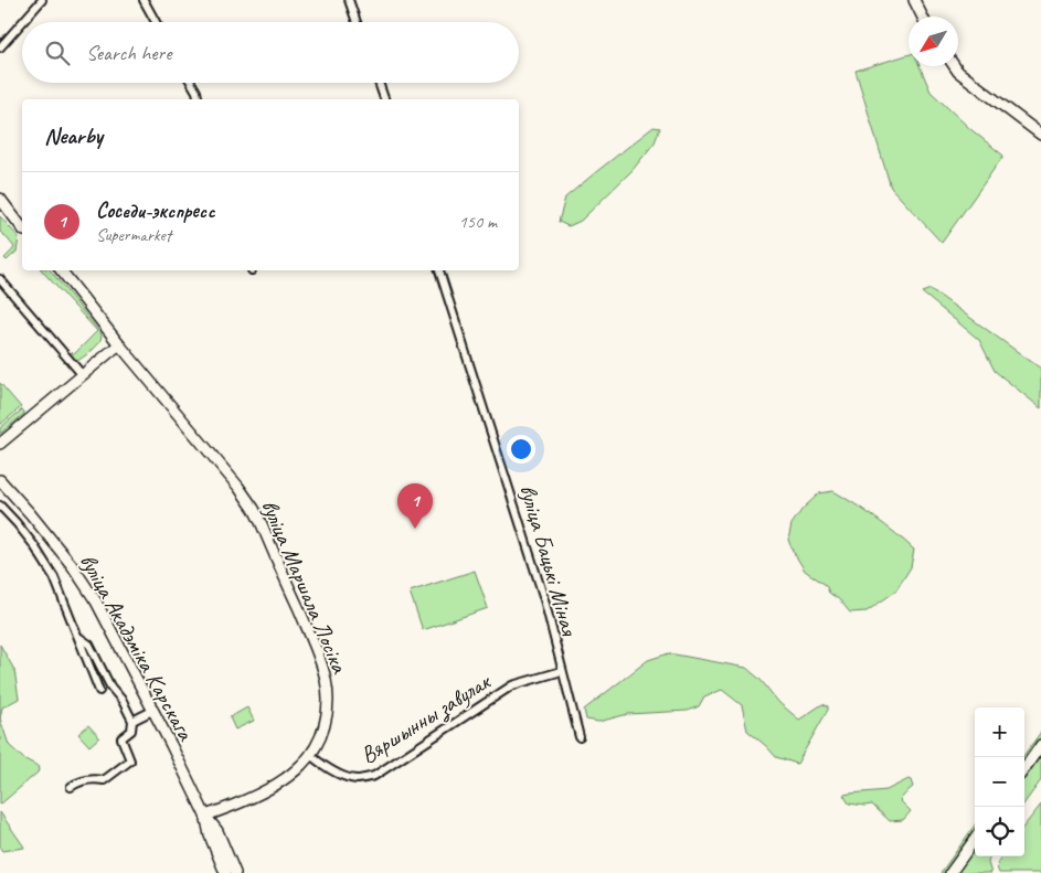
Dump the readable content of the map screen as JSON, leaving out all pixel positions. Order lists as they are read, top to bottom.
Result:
{
  "streets": {
    "main road": ["вуліца Маршала Лосіка", "вуліца Акадэміка Карскага"],
    "street": ["вуліца Бацькі Міная", "Вяршынны завулак"]
  },
  "crossings": [
    ["вуліца Бацькі Міная", "Вяршынны завулак"],
    ["вуліца Маршала Лосіка", "вуліца Акадэміка Карскага"],
    ["вуліца Маршала Лосіка", "Вяршынны завулак"]
  ],
  "north": "bottom left",
  "page": {
    "search": "Search here",
    "heading": "Nearby",
    "list": [
      {
        "mark": "1",
        "name": "Соседи-экспресс",
        "note": "Supermarket",
        "value": "150 m"
      }
    ],
    "pins": "1",
    "map_buttons": ["+", "−"]
  }
}
